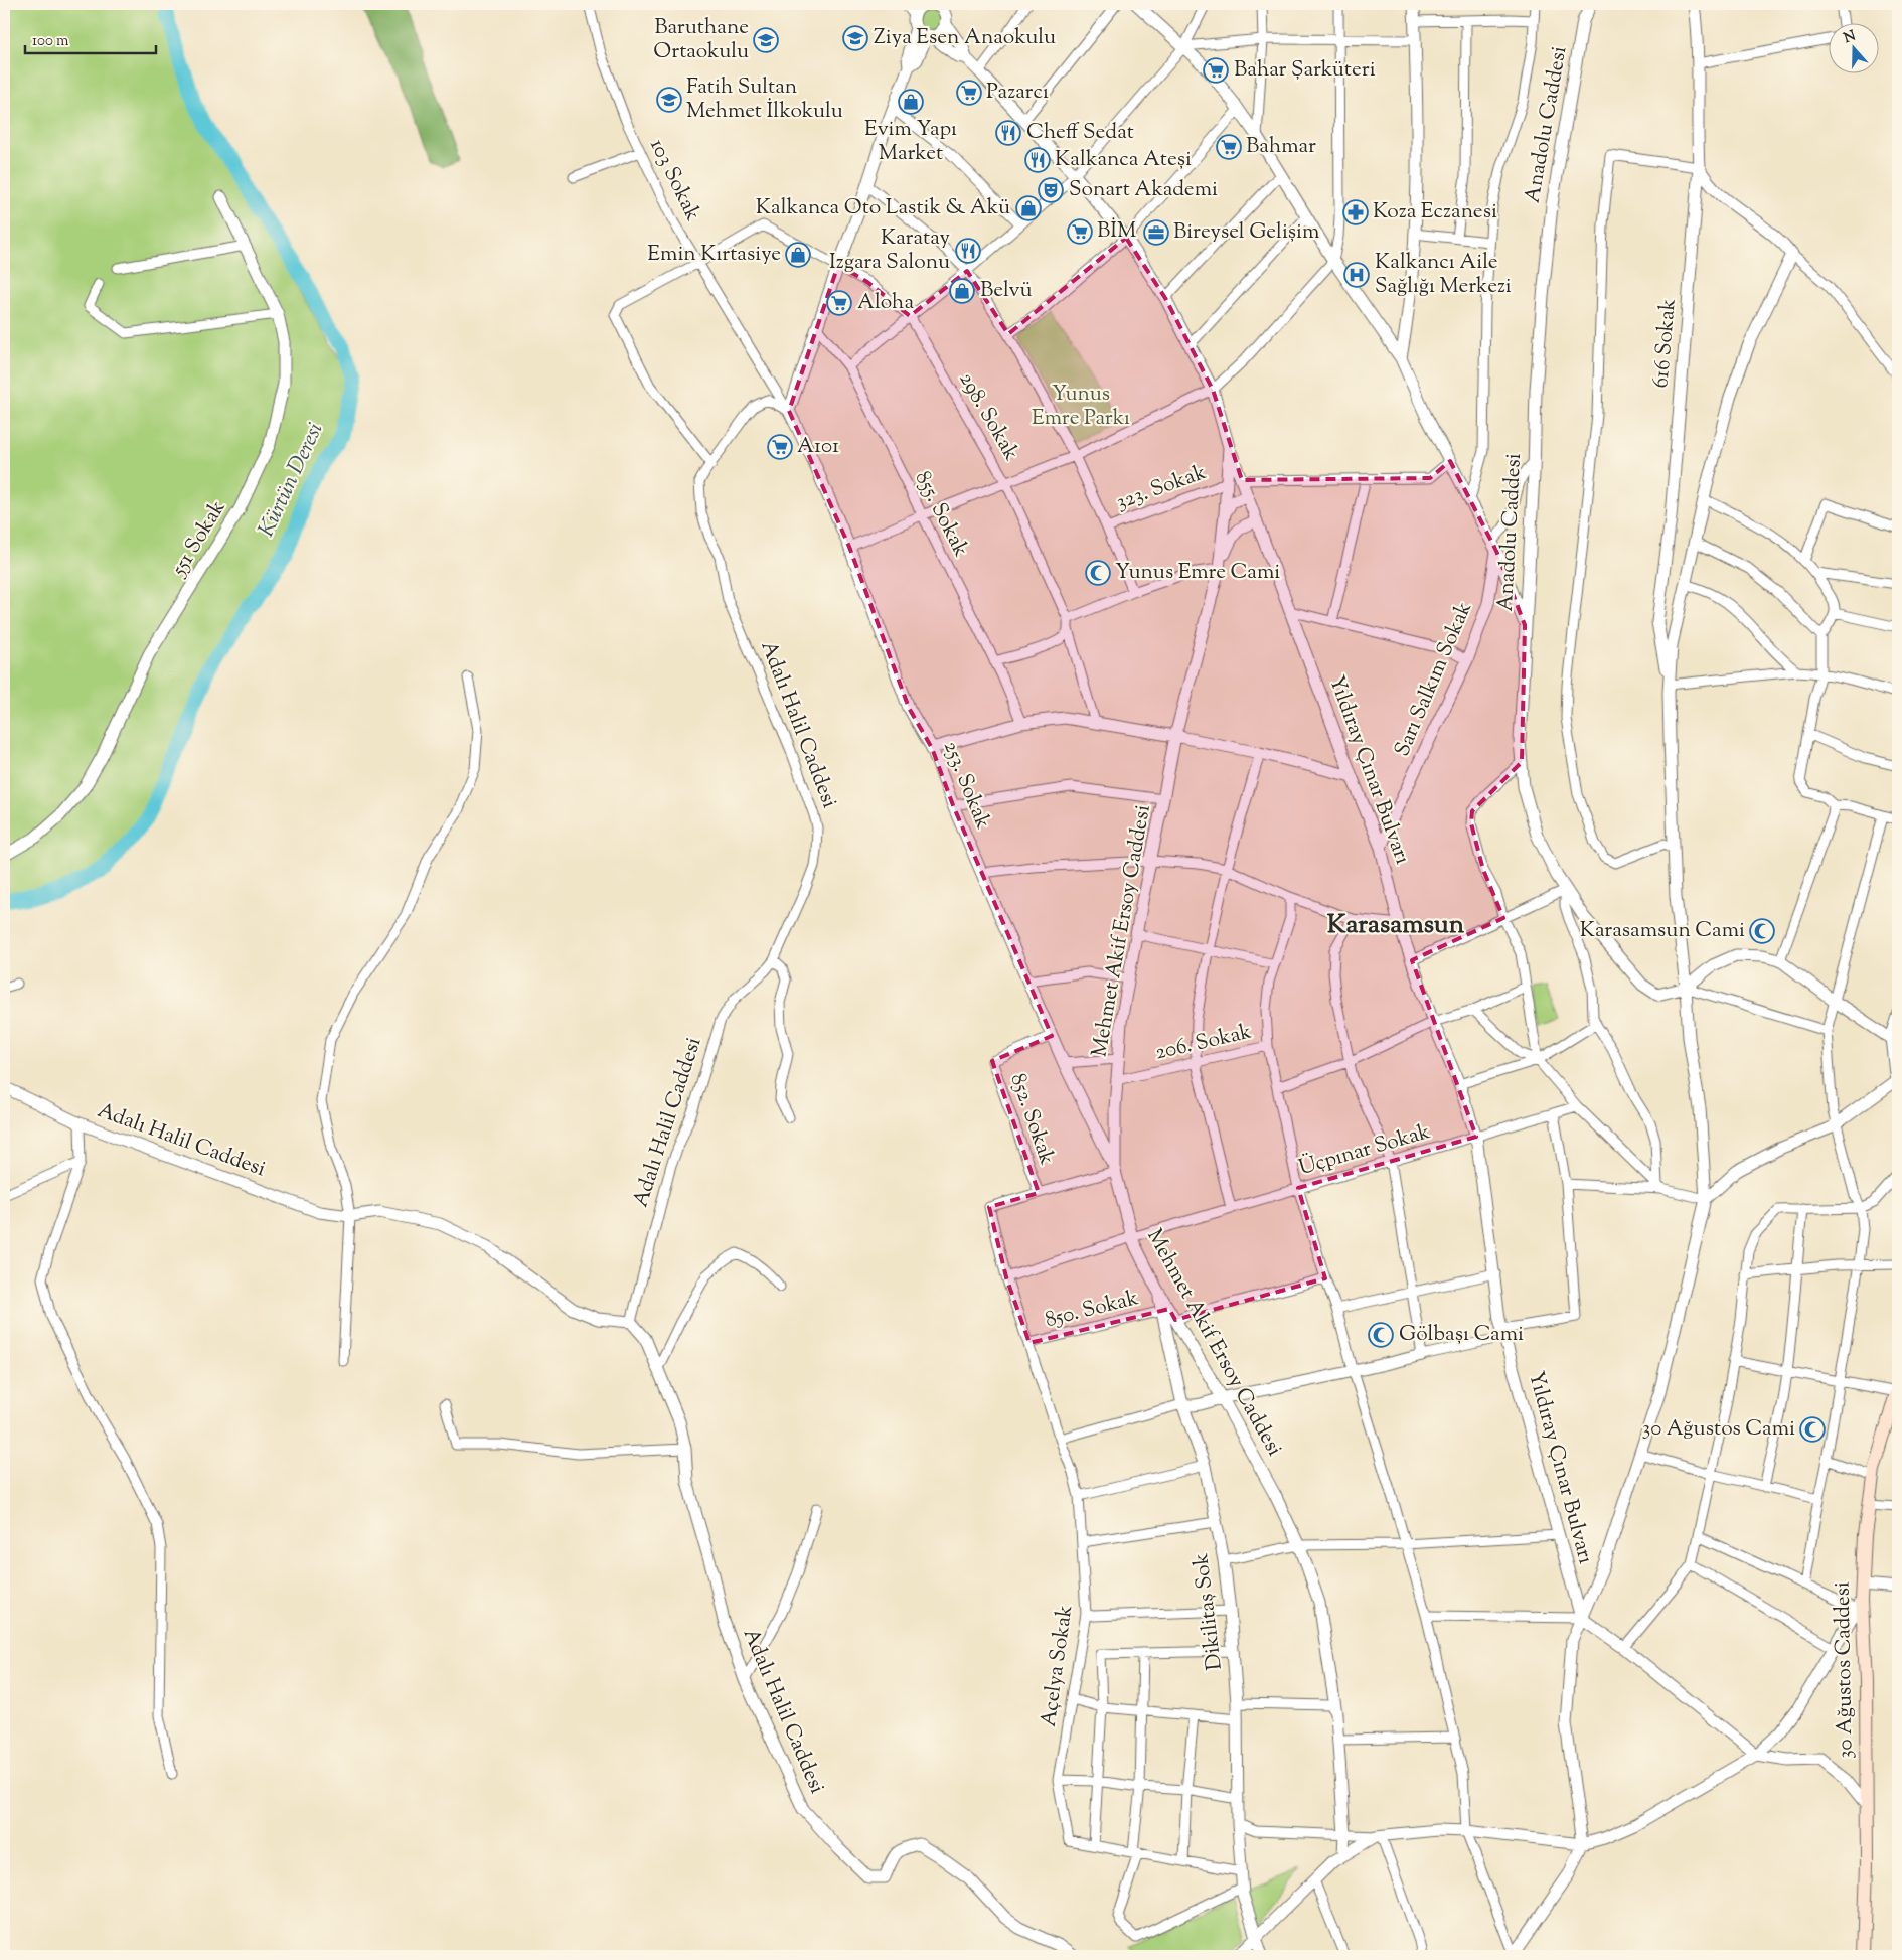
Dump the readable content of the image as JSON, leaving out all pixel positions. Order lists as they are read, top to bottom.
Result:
{
  "streets": {
    "main road": ["30 Ağustos Caddesi"],
    "street": [
      "Anadolu Caddesi",
      "103 Sokak",
      "616 Sokak",
      "298. Sokak",
      "323. Sokak",
      "855. Sokak",
      "551 Sokak",
      "Sarı Salkım Sokak",
      "Adalı Halil Caddesi",
      "Yıldıray Çınar Bulvarı",
      "253. Sokak",
      "Mehmet Akif Ersoy Caddesi",
      "206. Sokak",
      "852. Sokak",
      "Üçpınar Sokak",
      "850. Sokak",
      "Dikilitaş Sok",
      "Açelya Sokak"
    ]
  },
  "crossings": [
    ["103 Sokak", "298. Sokak"],
    ["103 Sokak", "Adalı Halil Caddesi"],
    ["103 Sokak", "253. Sokak"],
    ["323. Sokak", "Mehmet Akif Ersoy Caddesi"],
    ["Sarı Salkım Sokak", "Yıldıray Çınar Bulvarı"],
    ["Adalı Halil Caddesi", "253. Sokak"],
    ["Yıldıray Çınar Bulvarı", "Mehmet Akif Ersoy Caddesi"],
    ["Yıldıray Çınar Bulvarı", "Üçpınar Sokak"],
    ["253. Sokak", "Mehmet Akif Ersoy Caddesi"],
    ["253. Sokak", "852. Sokak"],
    ["Mehmet Akif Ersoy Caddesi", "206. Sokak"],
    ["Mehmet Akif Ersoy Caddesi", "Üçpınar Sokak"],
    ["Mehmet Akif Ersoy Caddesi", "Dikilitaş Sok"],
    ["852. Sokak", "Açelya Sokak"],
    ["Üçpınar Sokak", "Açelya Sokak"],
    ["850. Sokak", "Dikilitaş Sok"],
    ["850. Sokak", "Açelya Sokak"]
  ],
  "districts": ["Karasamsun"],
  "water": ["Kürtün Deresi"],
  "parks": ["Yunus Emre Parkı"],
  "places": {
    "school or university": ["Ziya Esen Anaokulu", "Baruthane Ortaokulu", "Fatih Sultan Mehmet İlkokulu"],
    "supermarket": [
      "Bahar Şarküteri",
      "Pazarcı",
      "Bahmar",
      "BİM",
      "Aloha",
      "A101"
    ],
    "shop": [
      "Evim Yapı Market",
      "Kalkanca Oto Lastik & Akü",
      "Emin Kırtasiye",
      "Belvü"
    ],
    "restaurant": ["Cheff Sedat", "Kalkanca Ateşi", "Karatay Izgara Salonu"],
    "theatre": ["Sonart Akademi"],
    "pharmacy": ["Koza Eczanesi"],
    "office": ["Bireysel Gelişim"],
    "hospital": ["Kalkancı Aile Sağlığı Merkezi"],
    "mosque": [
      "Yunus Emre Cami",
      "Karasamsun Cami",
      "Gölbaşı Cami",
      "30 Ağustos Cami"
    ]
  },
  "scale_bar": "100 m",
  "north": "top"
}
